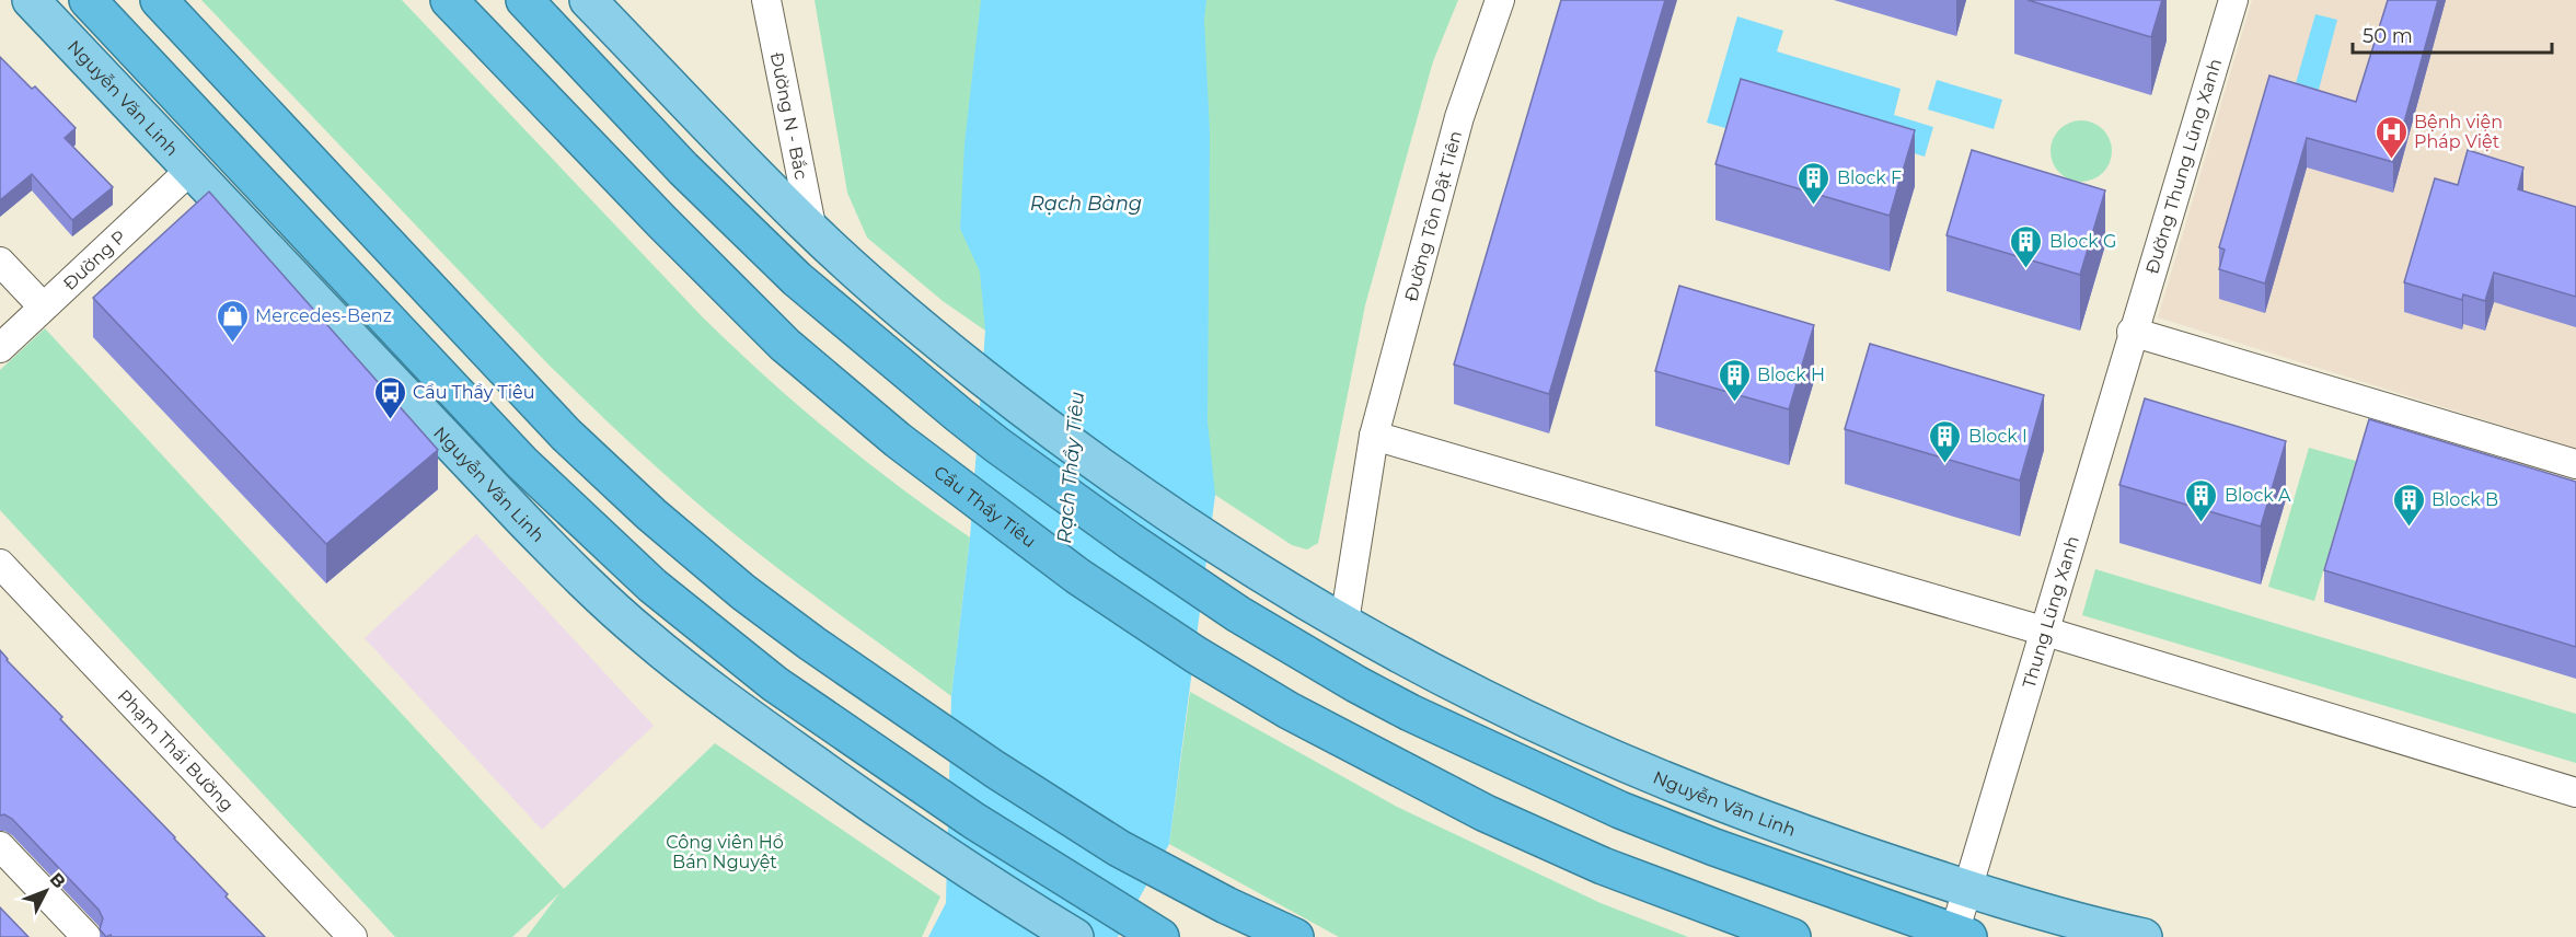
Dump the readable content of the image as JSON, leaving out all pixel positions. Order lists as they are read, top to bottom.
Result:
{
  "streets": {
    "highway": ["Cầu Thầy Tiêu"],
    "main road": ["Nguyễn Văn Linh"],
    "street": [
      "Đường N - Bắc",
      "Đường Thung Lũng Xanh",
      "Đường Tôn Dật Tiên",
      "Đường P",
      "Thung Lũng Xanh",
      "Phạm Thái Bường"
    ]
  },
  "crossings": [
    ["Nguyễn Văn Linh", "Đường Tôn Dật Tiên"],
    ["Nguyễn Văn Linh", "Đường P"],
    ["Nguyễn Văn Linh", "Thung Lũng Xanh"],
    ["Đường Thung Lũng Xanh", "Thung Lũng Xanh"]
  ],
  "water": ["Rạch Bàng", "Rạch Thầy Tiêu"],
  "parks": ["Công viên Hồ Bán Nguyệt"],
  "places": {
    "hospital": ["Bệnh viện Pháp Việt"],
    "building": [
      "Block F",
      "Block G",
      "Block H",
      "Block I",
      "Block A",
      "Block B"
    ],
    "shop": ["Mercedes-Benz"],
    "bus stop": ["Cầu Thầy Tiêu"]
  },
  "scale_bar": "50 m",
  "north": "top right"
}
